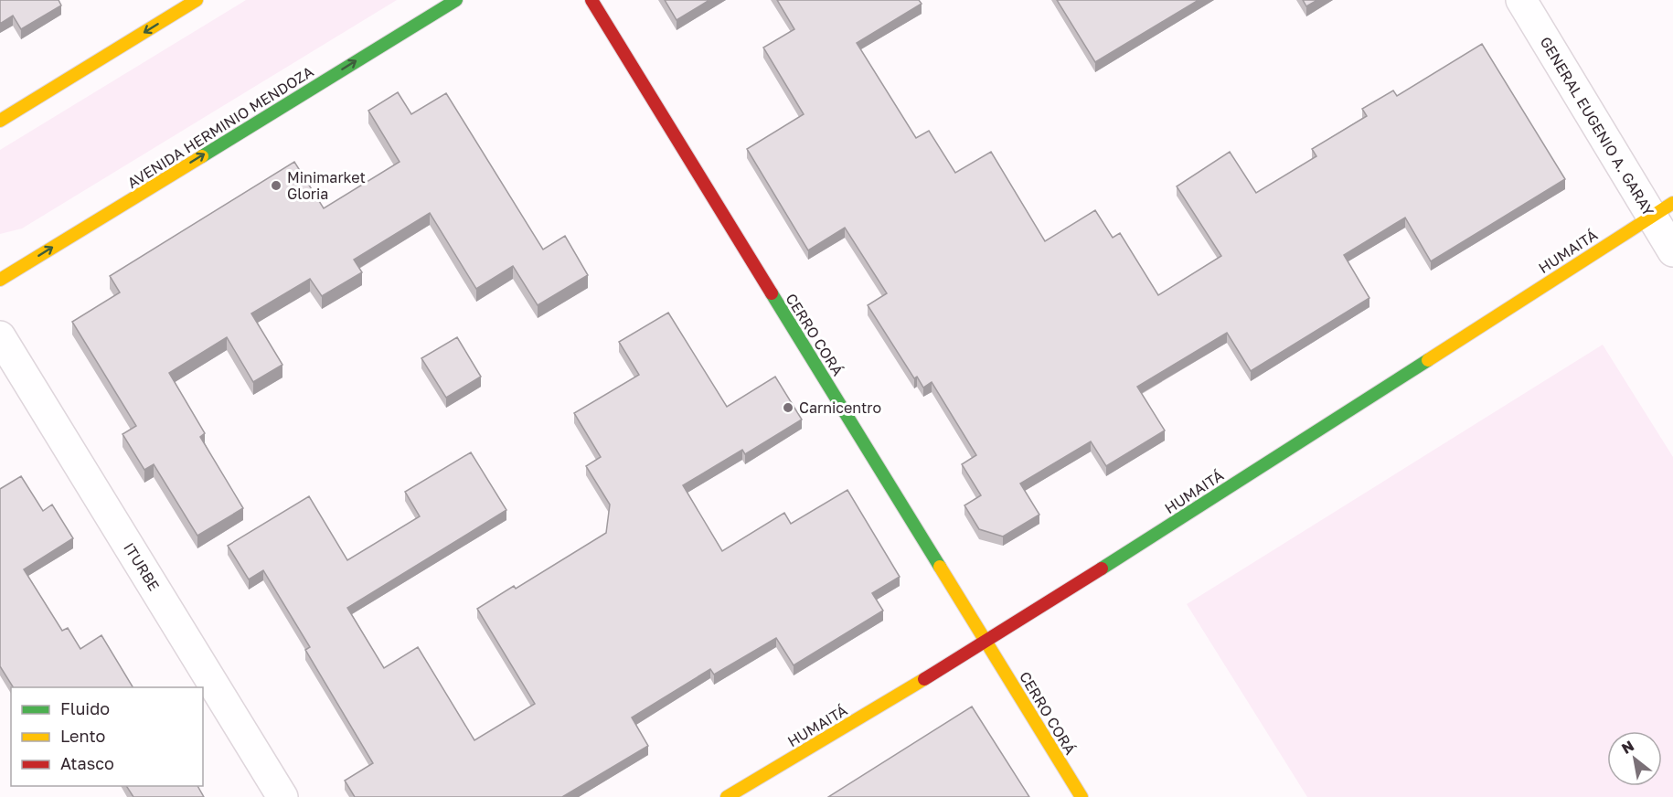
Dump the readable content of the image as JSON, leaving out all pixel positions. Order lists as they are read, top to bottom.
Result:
{
  "streets": {
    "street": [
      "GENERAL EUGENIO A. GARAY",
      "AVENIDA HERMINIO MENDOZA",
      "HUMAITÁ",
      "CERRO CORÁ",
      "ITURBE"
    ]
  },
  "crossings": [
    ["GENERAL EUGENIO A. GARAY", "HUMAITÁ"],
    ["HUMAITÁ", "CERRO CORÁ"]
  ],
  "one_way": ["AVENIDA HERMINIO MENDOZA"],
  "places": ["Minimarket Gloria", "Carnicentro"],
  "legend": ["Fluido", "Lento", "Atasco"],
  "north": "top left"
}
